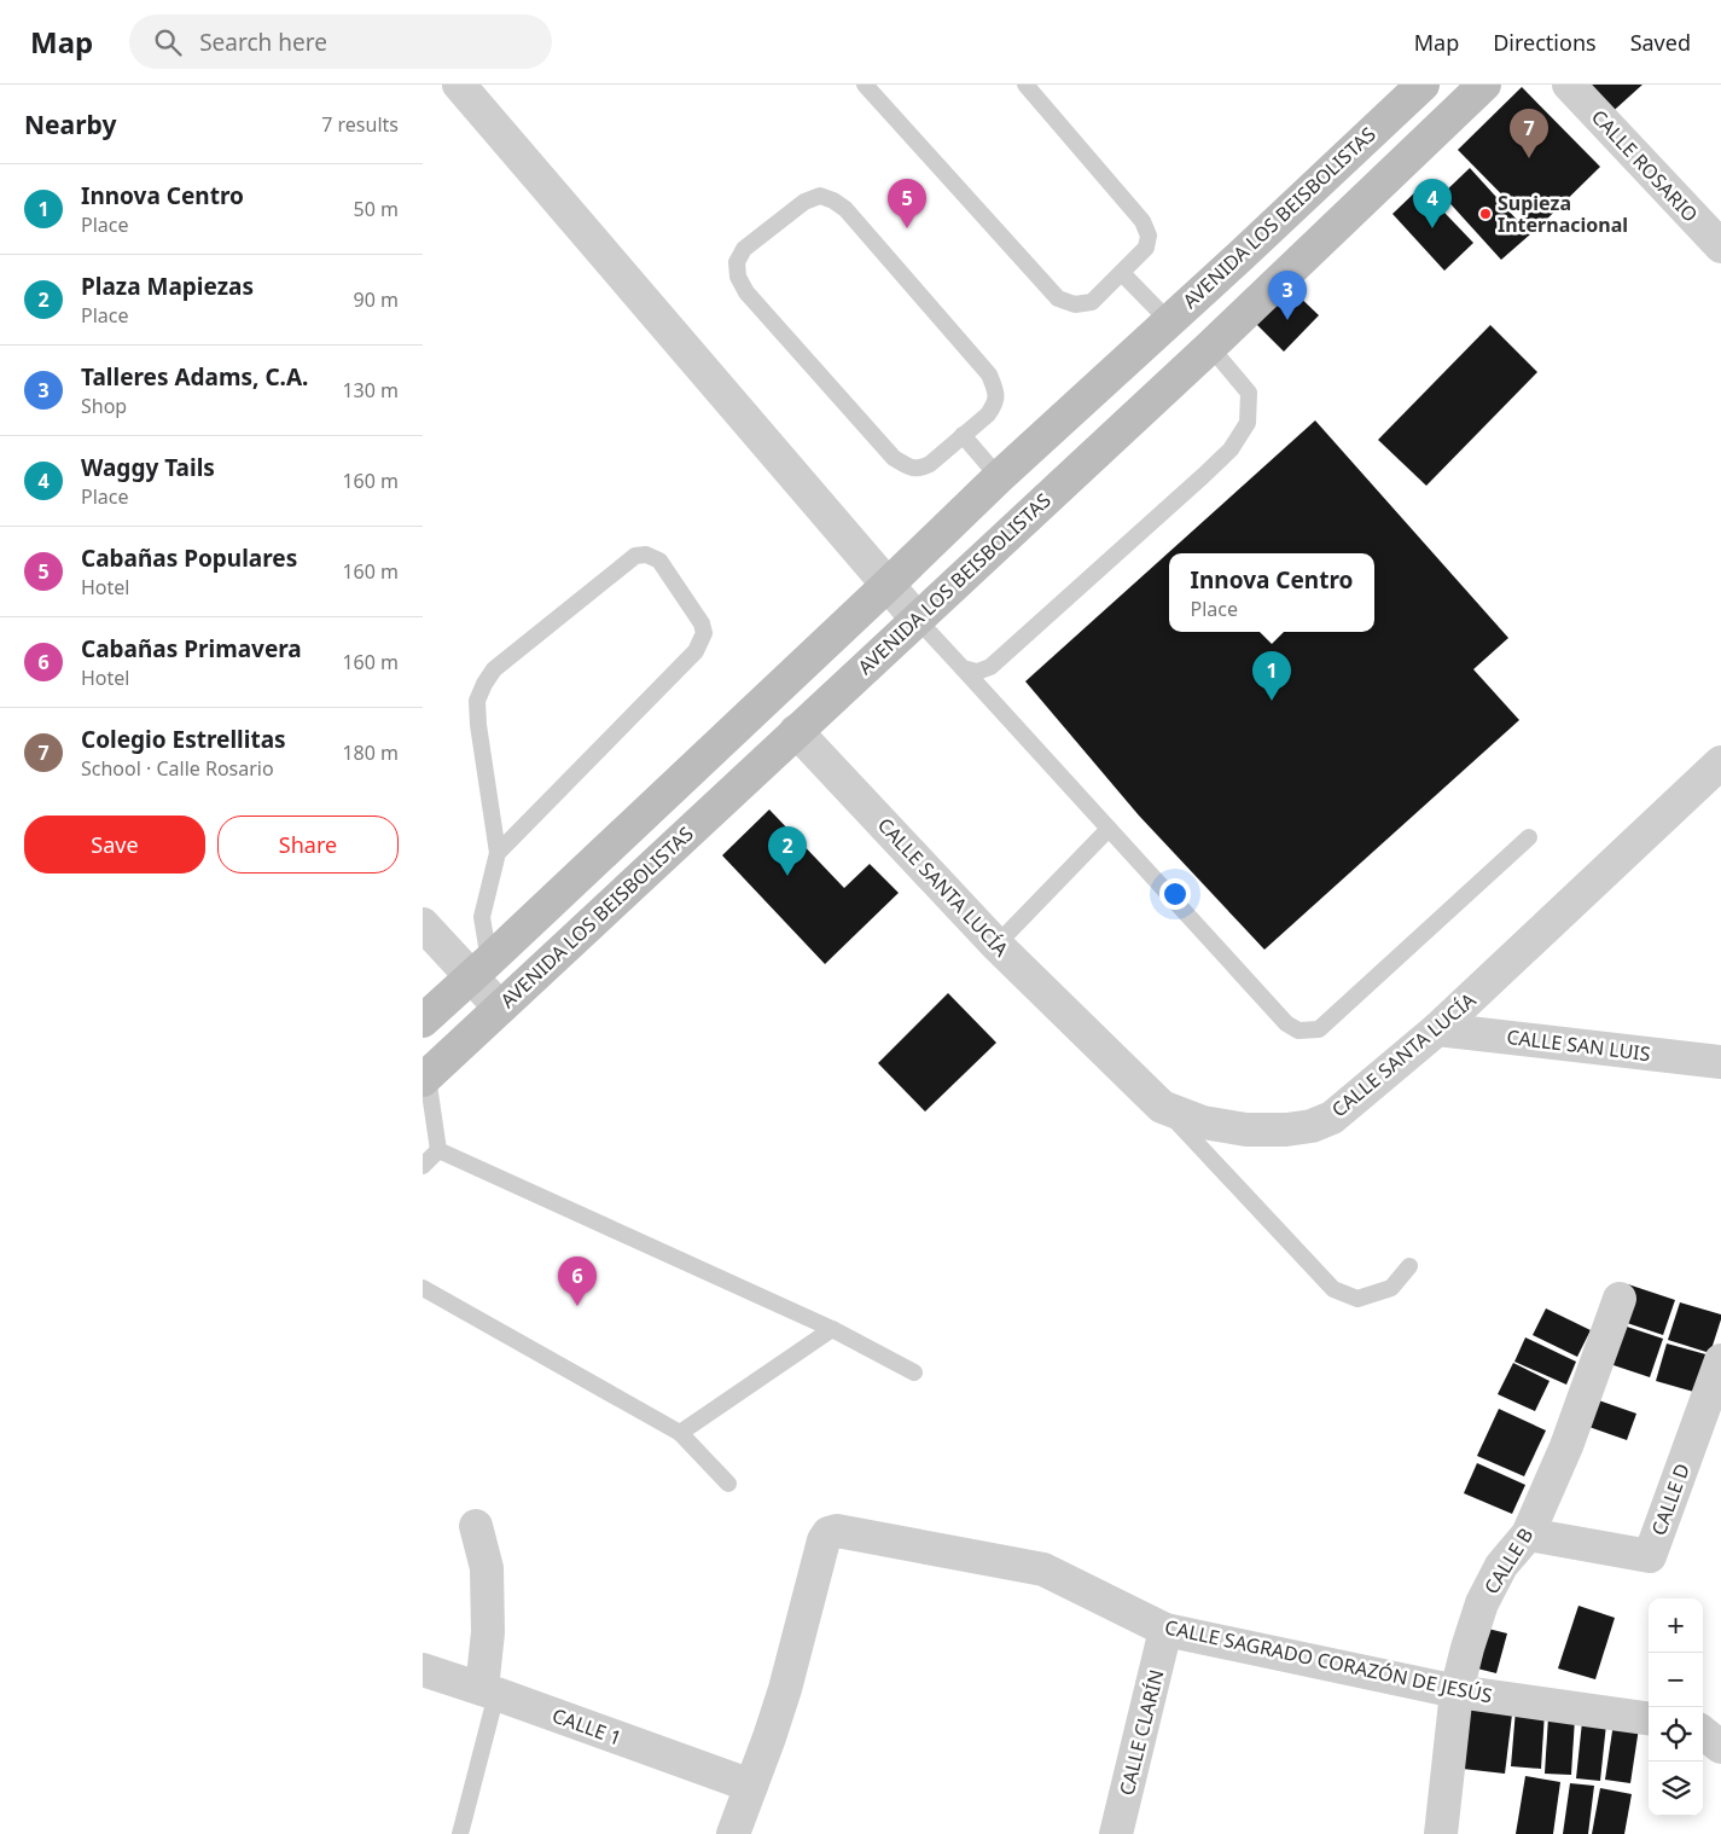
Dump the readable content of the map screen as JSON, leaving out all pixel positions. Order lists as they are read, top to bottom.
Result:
{
  "streets": {
    "main road": ["AVENIDA LOS BEISBOLISTAS"],
    "street": [
      "CALLE ROSARIO",
      "CALLE SANTA LUCÍA",
      "CALLE SAN LUIS",
      "CALLE D",
      "CALLE B",
      "CALLE SAGRADO CORAZÓN DE JESÚS",
      "CALLE 1",
      "CALLE CLARÍN"
    ]
  },
  "crossings": [
    ["AVENIDA LOS BEISBOLISTAS", "CALLE SANTA LUCÍA"],
    ["CALLE SANTA LUCÍA", "CALLE SAN LUIS"],
    ["CALLE D", "CALLE B"],
    ["CALLE B", "CALLE SAGRADO CORAZÓN DE JESÚS"],
    ["CALLE SAGRADO CORAZÓN DE JESÚS", "CALLE 1"],
    ["CALLE SAGRADO CORAZÓN DE JESÚS", "CALLE CLARÍN"]
  ],
  "places": ["Supieza Internacional"],
  "page": {
    "header": "Map",
    "search": "Search here",
    "nav": ["Map", "Directions", "Saved"],
    "heading": ["Nearby", "7 results"],
    "pins": [
      "7",
      "4",
      "5",
      "3",
      "1",
      "2",
      "6"
    ],
    "list": [
      {
        "mark": "1",
        "name": "Innova Centro",
        "note": "Place",
        "value": "50 m"
      },
      {
        "mark": "2",
        "name": "Plaza Mapiezas",
        "note": "Place",
        "value": "90 m"
      },
      {
        "mark": "3",
        "name": "Talleres Adams, C.A.",
        "note": "Shop",
        "value": "130 m"
      },
      {
        "mark": "4",
        "name": "Waggy Tails",
        "note": "Place",
        "value": "160 m"
      },
      {
        "mark": "5",
        "name": "Cabañas Populares",
        "note": "Hotel",
        "value": "160 m"
      },
      {
        "mark": "6",
        "name": "Cabañas Primavera",
        "note": "Hotel",
        "value": "160 m"
      },
      {
        "mark": "7",
        "name": "Colegio Estrellitas",
        "note": "School · Calle Rosario",
        "value": "180 m"
      }
    ],
    "popup": ["Innova Centro", "Place"],
    "buttons": ["Save", "Share"],
    "map_buttons": ["+", "−"]
  }
}
